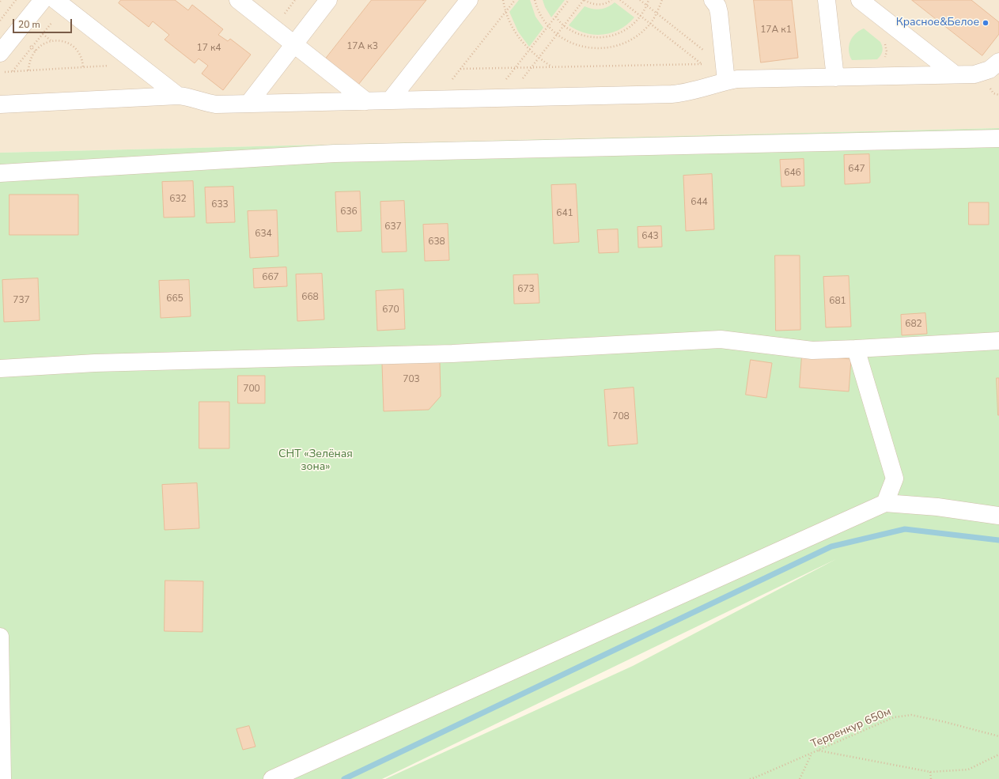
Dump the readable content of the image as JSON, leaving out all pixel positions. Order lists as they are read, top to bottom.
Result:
{
  "streets": {
    "path": ["Терренкур 650м"]
  },
  "parks": ["СНТ «Зелёная зона»"],
  "places": ["Красное&Белое"],
  "house_numbers": [
    "17А к1",
    "17А к3",
    "17 к4",
    "647",
    "646",
    "632",
    "644",
    "633",
    "636",
    "641",
    "637",
    "634",
    "643",
    "638",
    "667",
    "673",
    "668",
    "665",
    "737",
    "681",
    "670",
    "682",
    "703",
    "700",
    "708"
  ],
  "scale_bar": "20 m"
}
